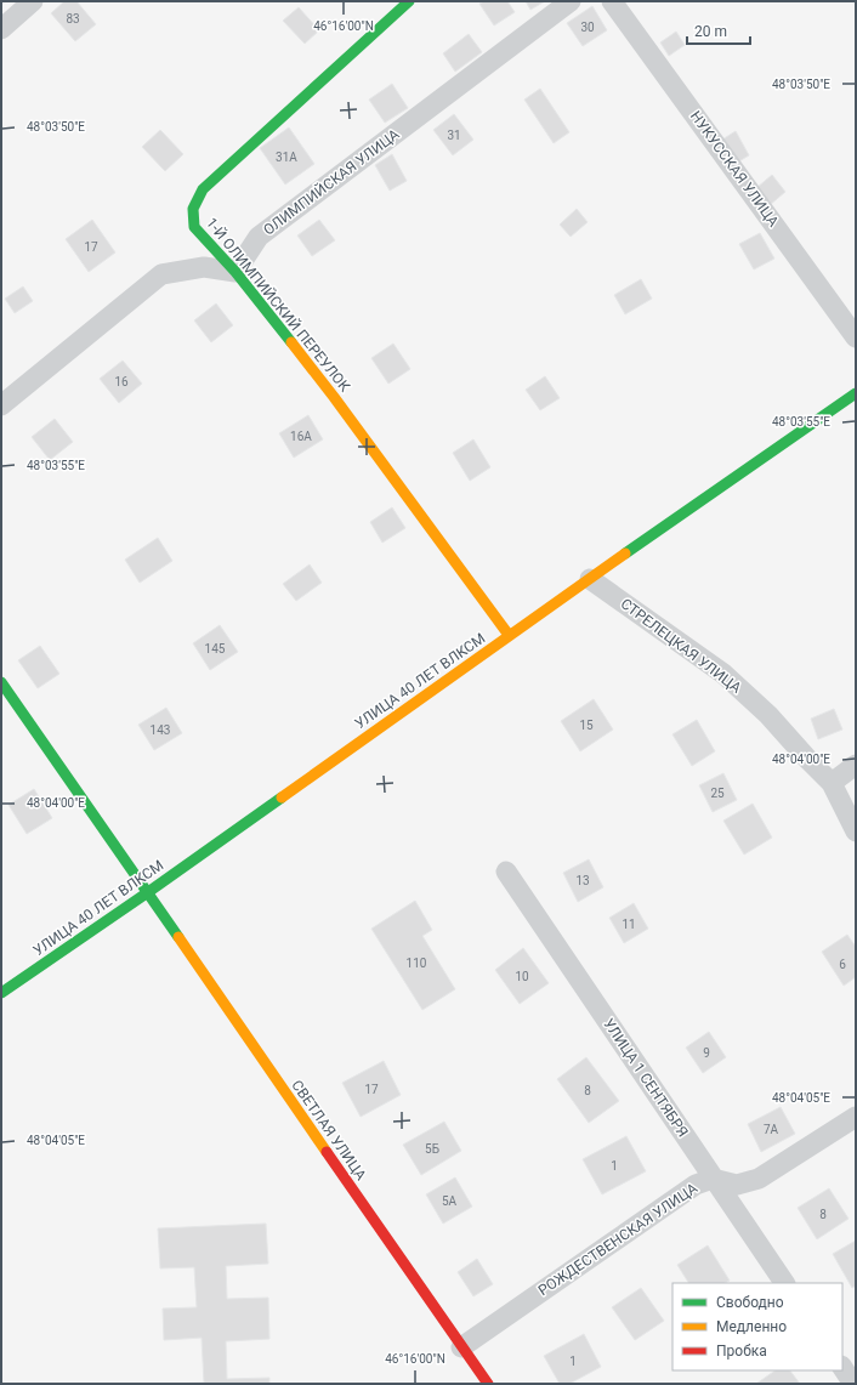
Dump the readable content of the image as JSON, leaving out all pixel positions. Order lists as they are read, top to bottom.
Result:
{
  "streets": {
    "street": [
      "НУКУССКАЯ УЛИЦА",
      "ОЛИМПИЙСКАЯ УЛИЦА",
      "1-Й ОЛИМПИЙСКИЙ ПЕРЕУЛОК",
      "СТРЕЛЕЦКАЯ УЛИЦА",
      "УЛИЦА 40 ЛЕТ ВЛКСМ",
      "УЛИЦА 1 СЕНТЯБРЯ",
      "СВЕТЛАЯ УЛИЦА",
      "РОЖДЕСТВЕНСКАЯ УЛИЦА"
    ]
  },
  "crossings": [
    ["ОЛИМПИЙСКАЯ УЛИЦА", "1-Й ОЛИМПИЙСКИЙ ПЕРЕУЛОК"],
    ["1-Й ОЛИМПИЙСКИЙ ПЕРЕУЛОК", "УЛИЦА 40 ЛЕТ ВЛКСМ"],
    ["СТРЕЛЕЦКАЯ УЛИЦА", "УЛИЦА 40 ЛЕТ ВЛКСМ"],
    ["УЛИЦА 40 ЛЕТ ВЛКСМ", "СВЕТЛАЯ УЛИЦА"],
    ["УЛИЦА 1 СЕНТЯБРЯ", "РОЖДЕСТВЕНСКАЯ УЛИЦА"],
    ["СВЕТЛАЯ УЛИЦА", "РОЖДЕСТВЕНСКАЯ УЛИЦА"]
  ],
  "house_numbers": [
    "83",
    "30",
    "31",
    "31А",
    "17",
    "16",
    "16А",
    "145",
    "15",
    "143",
    "25",
    "13",
    "11",
    "110",
    "6",
    "10",
    "9",
    "17",
    "8",
    "7А",
    "5Б",
    "1",
    "5А",
    "8",
    "1"
  ],
  "legend": ["Свободно", "Медленно", "Пробка"],
  "scale_bar": "20 m",
  "coordinates": [
    "46°16'00\"N",
    "48°03'50\"E",
    "48°03'55\"E",
    "48°04'00\"E",
    "48°04'05\"E"
  ]
}
